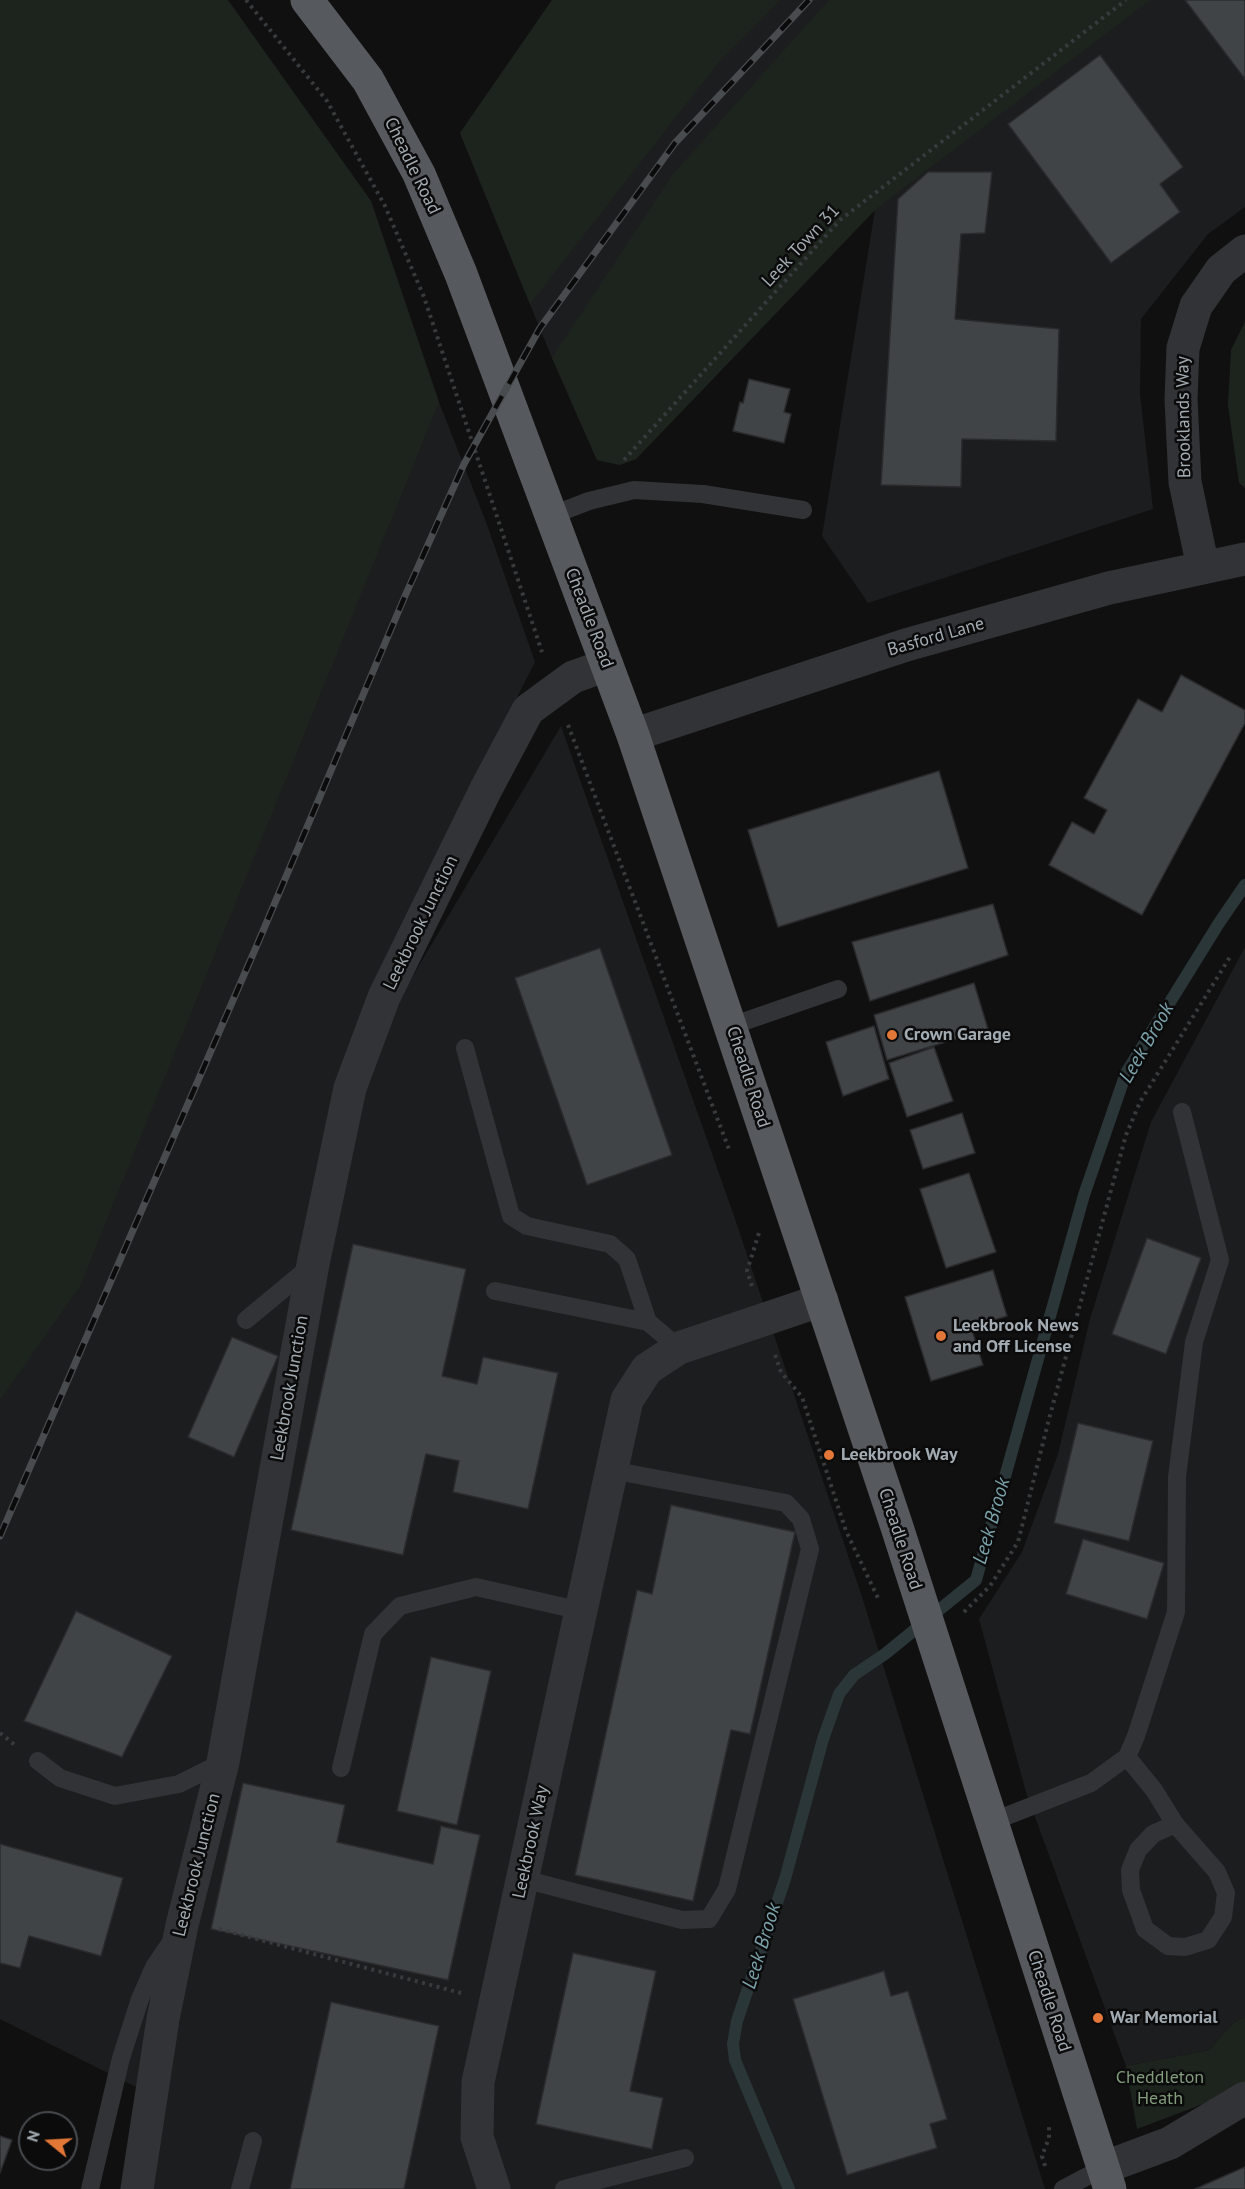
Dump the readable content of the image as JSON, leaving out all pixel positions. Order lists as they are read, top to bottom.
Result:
{
  "streets": {
    "highway": ["Cheadle Road"],
    "street": [
      "Brooklands Way",
      "Basford Lane",
      "Leekbrook Junction",
      "Leekbrook Way"
    ],
    "path": ["Leek Town 31"]
  },
  "crossings": [
    ["Cheadle Road", "Basford Lane"],
    ["Cheadle Road", "Leekbrook Junction"],
    ["Cheadle Road", "Leekbrook Way"],
    ["Brooklands Way", "Basford Lane"]
  ],
  "water": ["Leek Brook"],
  "parks": ["Cheddleton Heath"],
  "places": [
    "Crown Garage",
    "Leekbrook News and Off License",
    "Leekbrook Way",
    "War Memorial"
  ],
  "north": "left"
}
